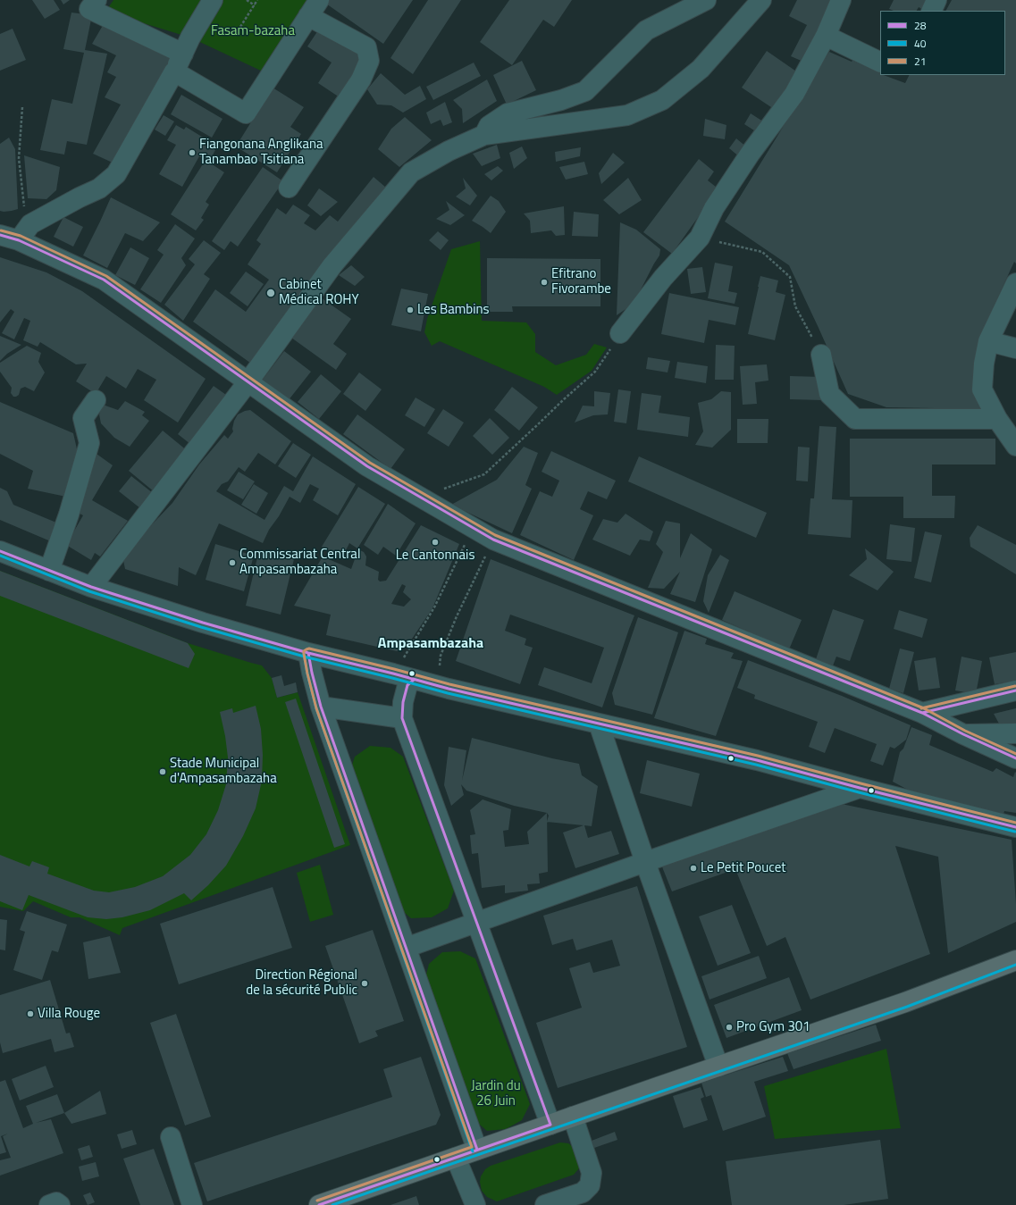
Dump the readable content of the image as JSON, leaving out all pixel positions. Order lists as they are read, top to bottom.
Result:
{
  "districts": ["Ampasambazaha"],
  "parks": ["Fasam-bazaha", "Jardin du 26 Juin"],
  "places": [
    "Fiangonana Anglikana Tanambao Tsitiana",
    "Efitrano Fivorambe",
    "Cabinet Médical ROHY",
    "Les Bambins",
    "Le Cantonnais",
    "Commissariat Central Ampasambazaha",
    "Stade Municipal d'Ampasambazaha",
    "Le Petit Poucet",
    "Direction Régional de la sécurité Public",
    "Villa Rouge",
    "Pro Gym 301"
  ],
  "lines": ["transit line 21", "transit line 28", "transit line 40"],
  "legend": ["28", "40", "21"]
}
